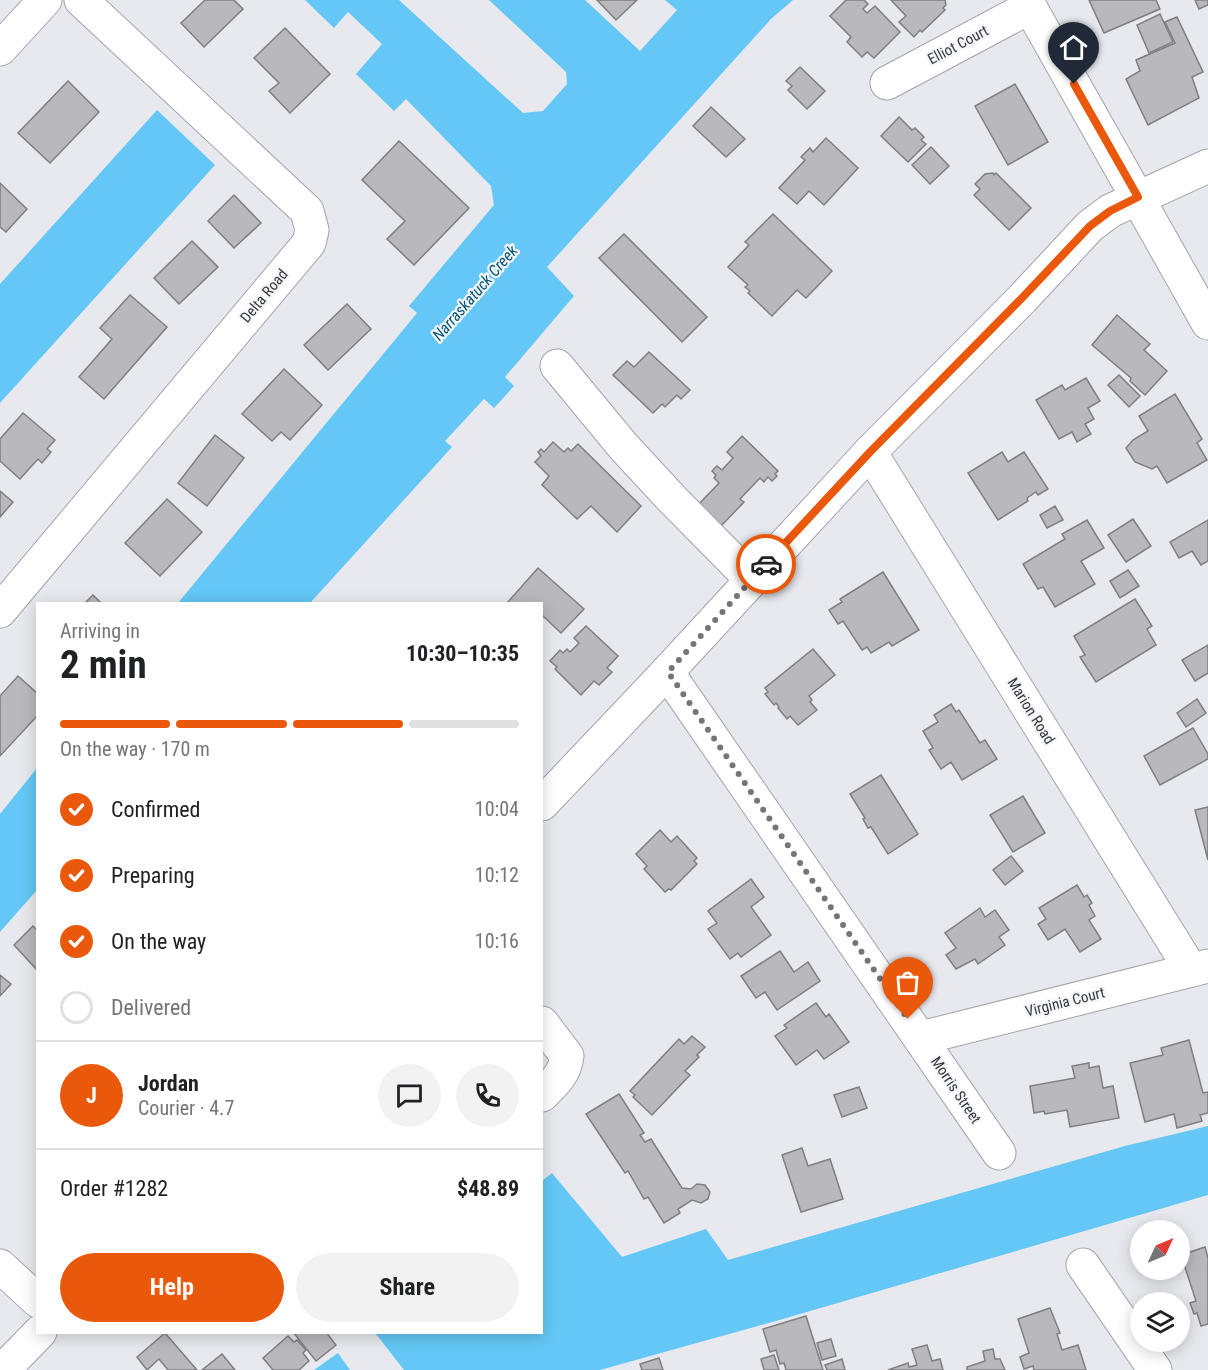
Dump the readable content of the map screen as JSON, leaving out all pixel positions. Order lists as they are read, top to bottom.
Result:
{
  "streets": {
    "street": [
      "Elliot Court",
      "Delta Road",
      "Marion Road",
      "Virginia Court",
      "Morris Street"
    ]
  },
  "crossings": [
    ["Marion Road", "Virginia Court"],
    ["Virginia Court", "Morris Street"]
  ],
  "water": ["Narraskatuck Creek"],
  "north": "top right",
  "page": {
    "heading": ["2 min", "Arriving in", "10:30–10:35"],
    "panel": [
      "Jordan",
      "Courier · 4.7",
      "Order #1282",
      "$48.89"
    ],
    "bar": "On the way · 170 m",
    "list": [
      ["Confirmed", "10:04"],
      ["Preparing", "10:12"],
      ["On the way", "10:16"],
      "Delivered"
    ],
    "round": "J",
    "buttons": ["Help", "Share"]
  }
}
